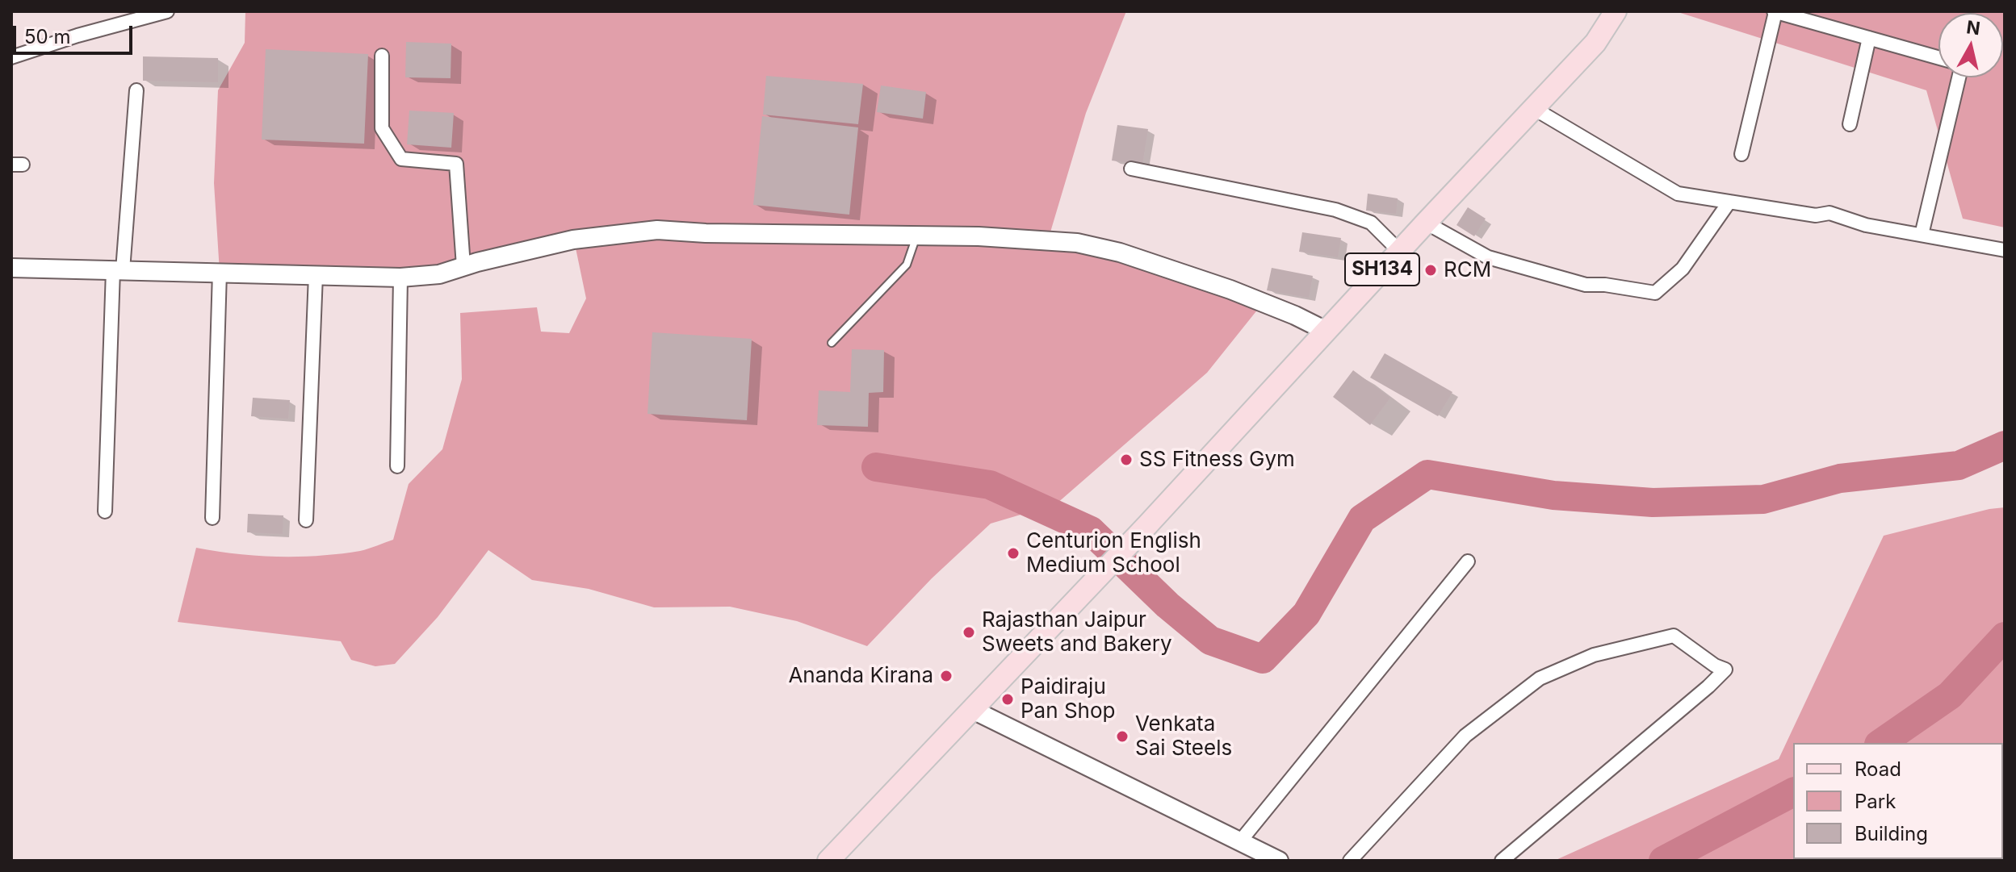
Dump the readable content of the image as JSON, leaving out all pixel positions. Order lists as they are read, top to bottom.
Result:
{
  "streets": {
    "main road": ["SH134"]
  },
  "places": [
    "RCM",
    "SS Fitness Gym",
    "Centurion English Medium School",
    "Rajasthan Jaipur Sweets and Bakery",
    "Ananda Kirana",
    "Paidiraju Pan Shop",
    "Venkata Sai Steels"
  ],
  "legend": ["Road", "Park", "Building"],
  "scale_bar": "50 m",
  "north": "top"
}
